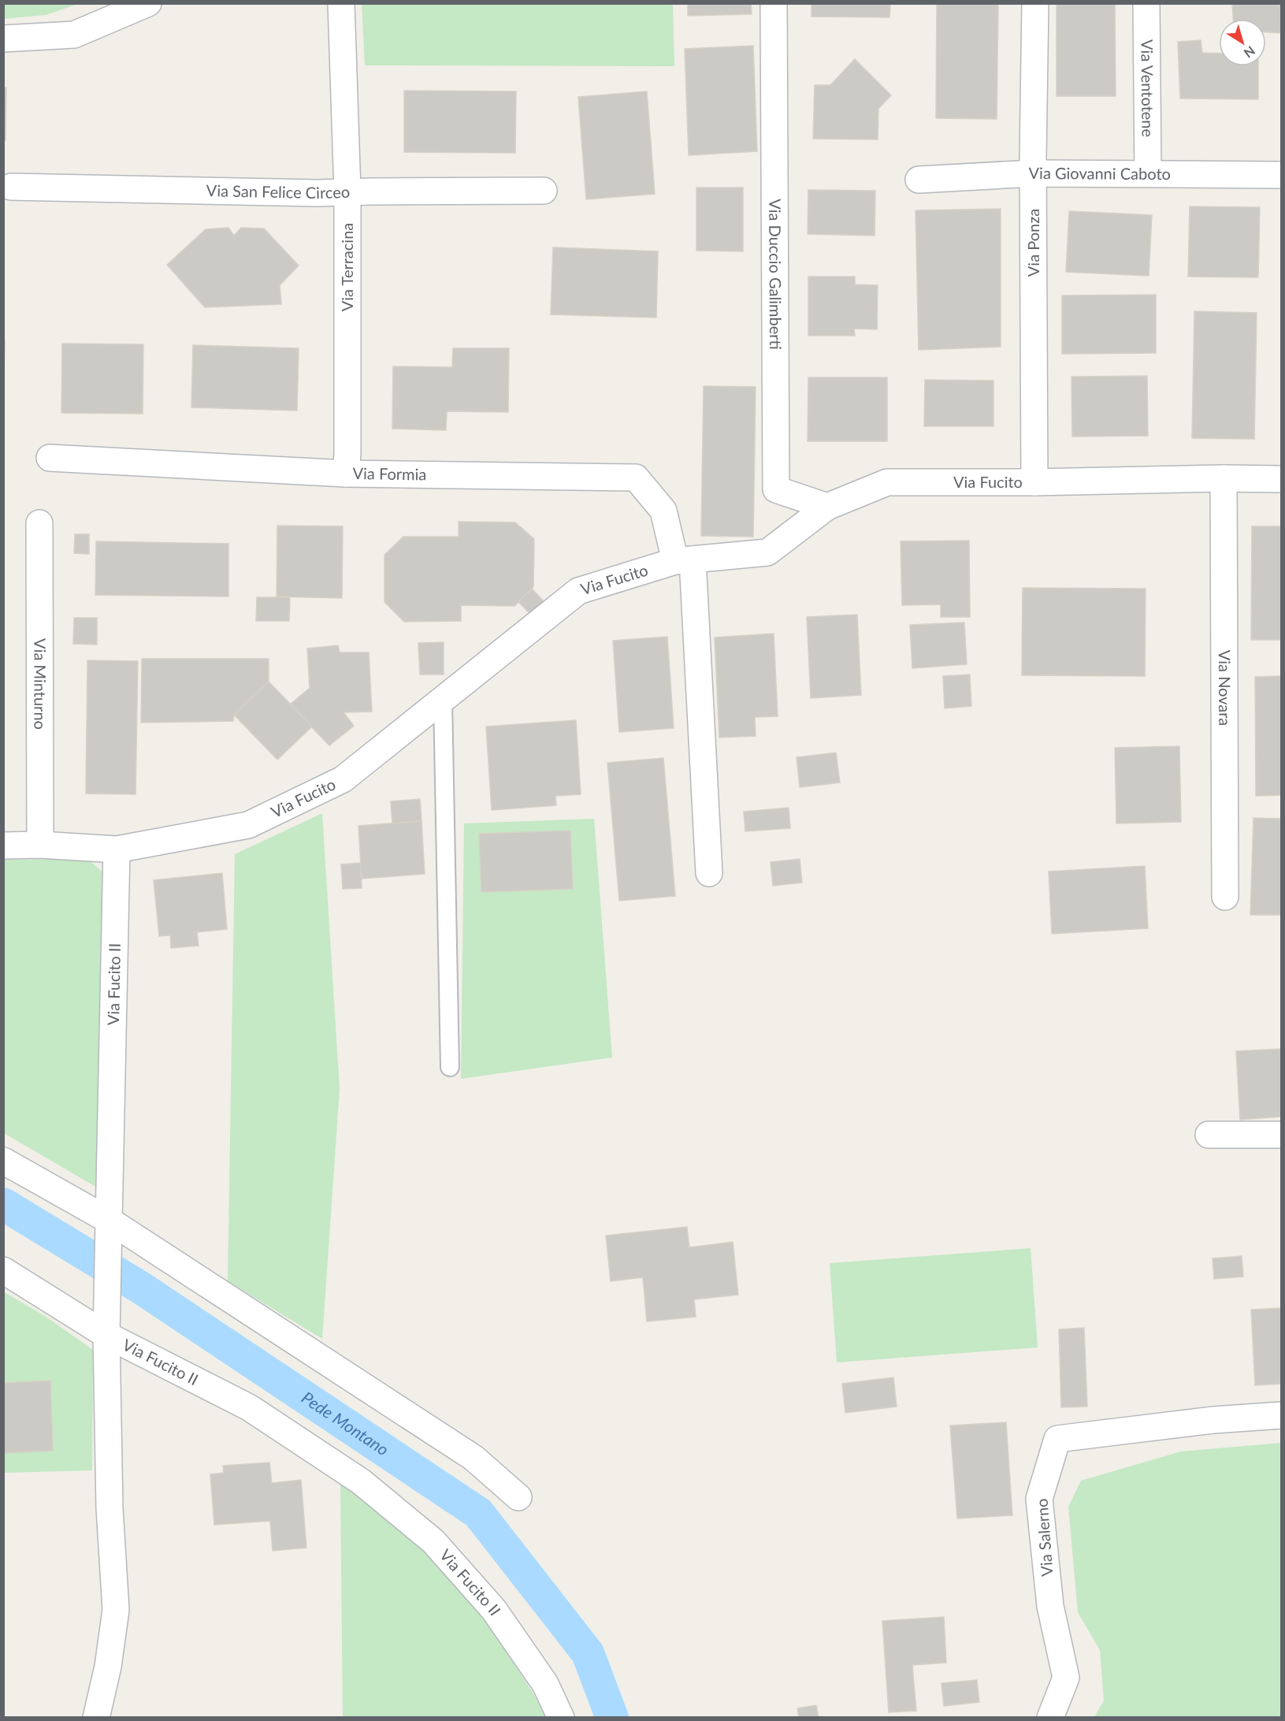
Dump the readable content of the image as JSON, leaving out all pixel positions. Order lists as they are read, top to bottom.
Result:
{
  "streets": {
    "street": [
      "Via Ventotene",
      "Via Giovanni Caboto",
      "Via San Felice Circeo",
      "Via Ponza",
      "Via Terracina",
      "Via Duccio Galimberti",
      "Via Formia",
      "Via Fucito",
      "Via Minturno",
      "Via Novara",
      "Via Fucito II",
      "Via Salerno"
    ]
  },
  "crossings": [
    ["Via Ventotene", "Via Giovanni Caboto"],
    ["Via Giovanni Caboto", "Via Ponza"],
    ["Via San Felice Circeo", "Via Terracina"],
    ["Via Ponza", "Via Fucito"],
    ["Via Terracina", "Via Formia"],
    ["Via Duccio Galimberti", "Via Fucito"],
    ["Via Formia", "Via Fucito"],
    ["Via Fucito", "Via Minturno"],
    ["Via Fucito", "Via Novara"],
    ["Via Fucito", "Via Fucito II"]
  ],
  "water": ["Pede Montano"],
  "north": "bottom right"
}
